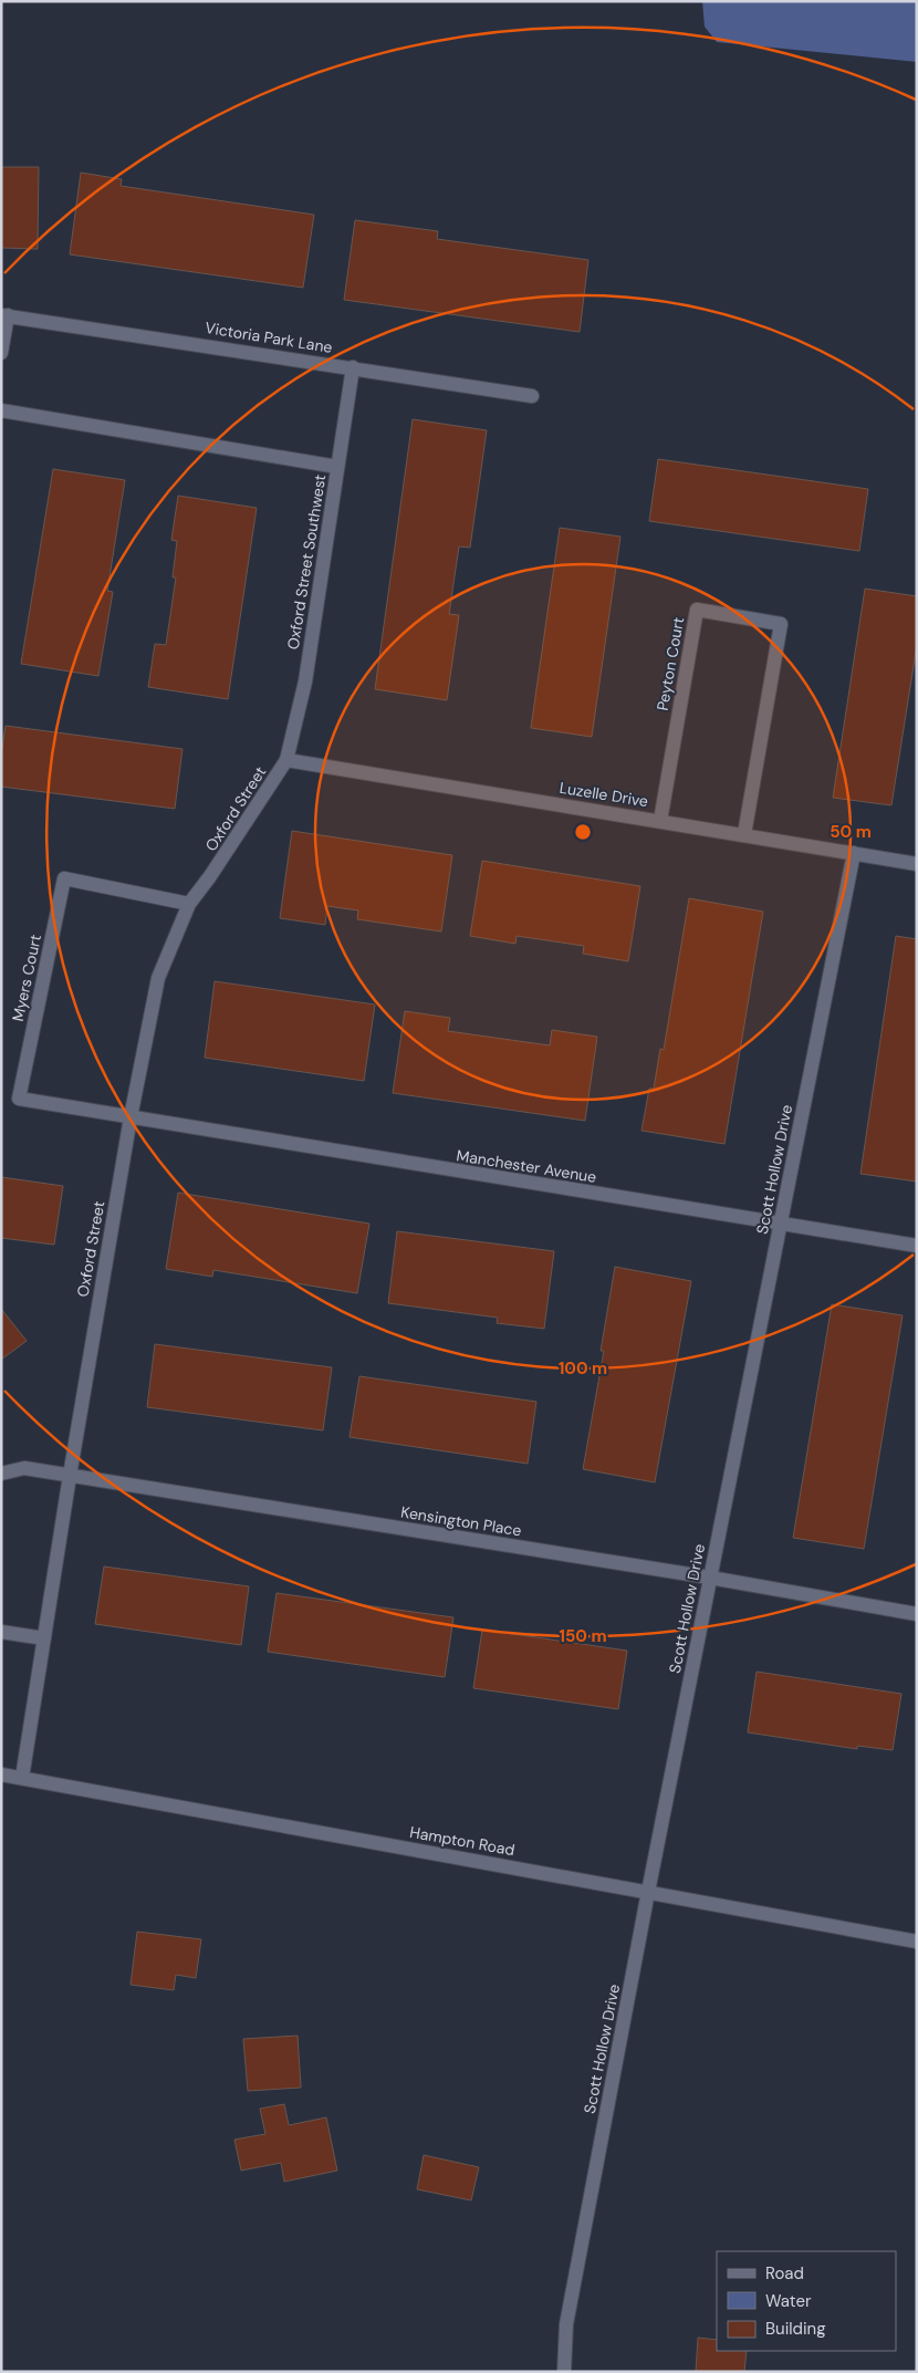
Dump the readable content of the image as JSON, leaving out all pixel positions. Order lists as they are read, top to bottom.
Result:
{
  "streets": {
    "street": [
      "Victoria Park Lane",
      "Oxford Street Southwest",
      "Peyton Court",
      "Luzelle Drive",
      "Oxford Street",
      "Myers Court",
      "Manchester Avenue",
      "Scott Hollow Drive",
      "Kensington Place",
      "Hampton Road"
    ]
  },
  "crossings": [
    ["Victoria Park Lane", "Oxford Street Southwest"],
    ["Oxford Street Southwest", "Luzelle Drive"],
    ["Oxford Street Southwest", "Oxford Street"],
    ["Peyton Court", "Luzelle Drive"],
    ["Luzelle Drive", "Oxford Street"],
    ["Luzelle Drive", "Scott Hollow Drive"],
    ["Oxford Street", "Myers Court"],
    ["Oxford Street", "Manchester Avenue"],
    ["Oxford Street", "Kensington Place"],
    ["Oxford Street", "Hampton Road"],
    ["Myers Court", "Manchester Avenue"],
    ["Manchester Avenue", "Scott Hollow Drive"],
    ["Scott Hollow Drive", "Kensington Place"],
    ["Scott Hollow Drive", "Hampton Road"]
  ],
  "legend": ["Road", "Water", "Building"],
  "rings": ["50 m", "100 m", "150 m"]
}
